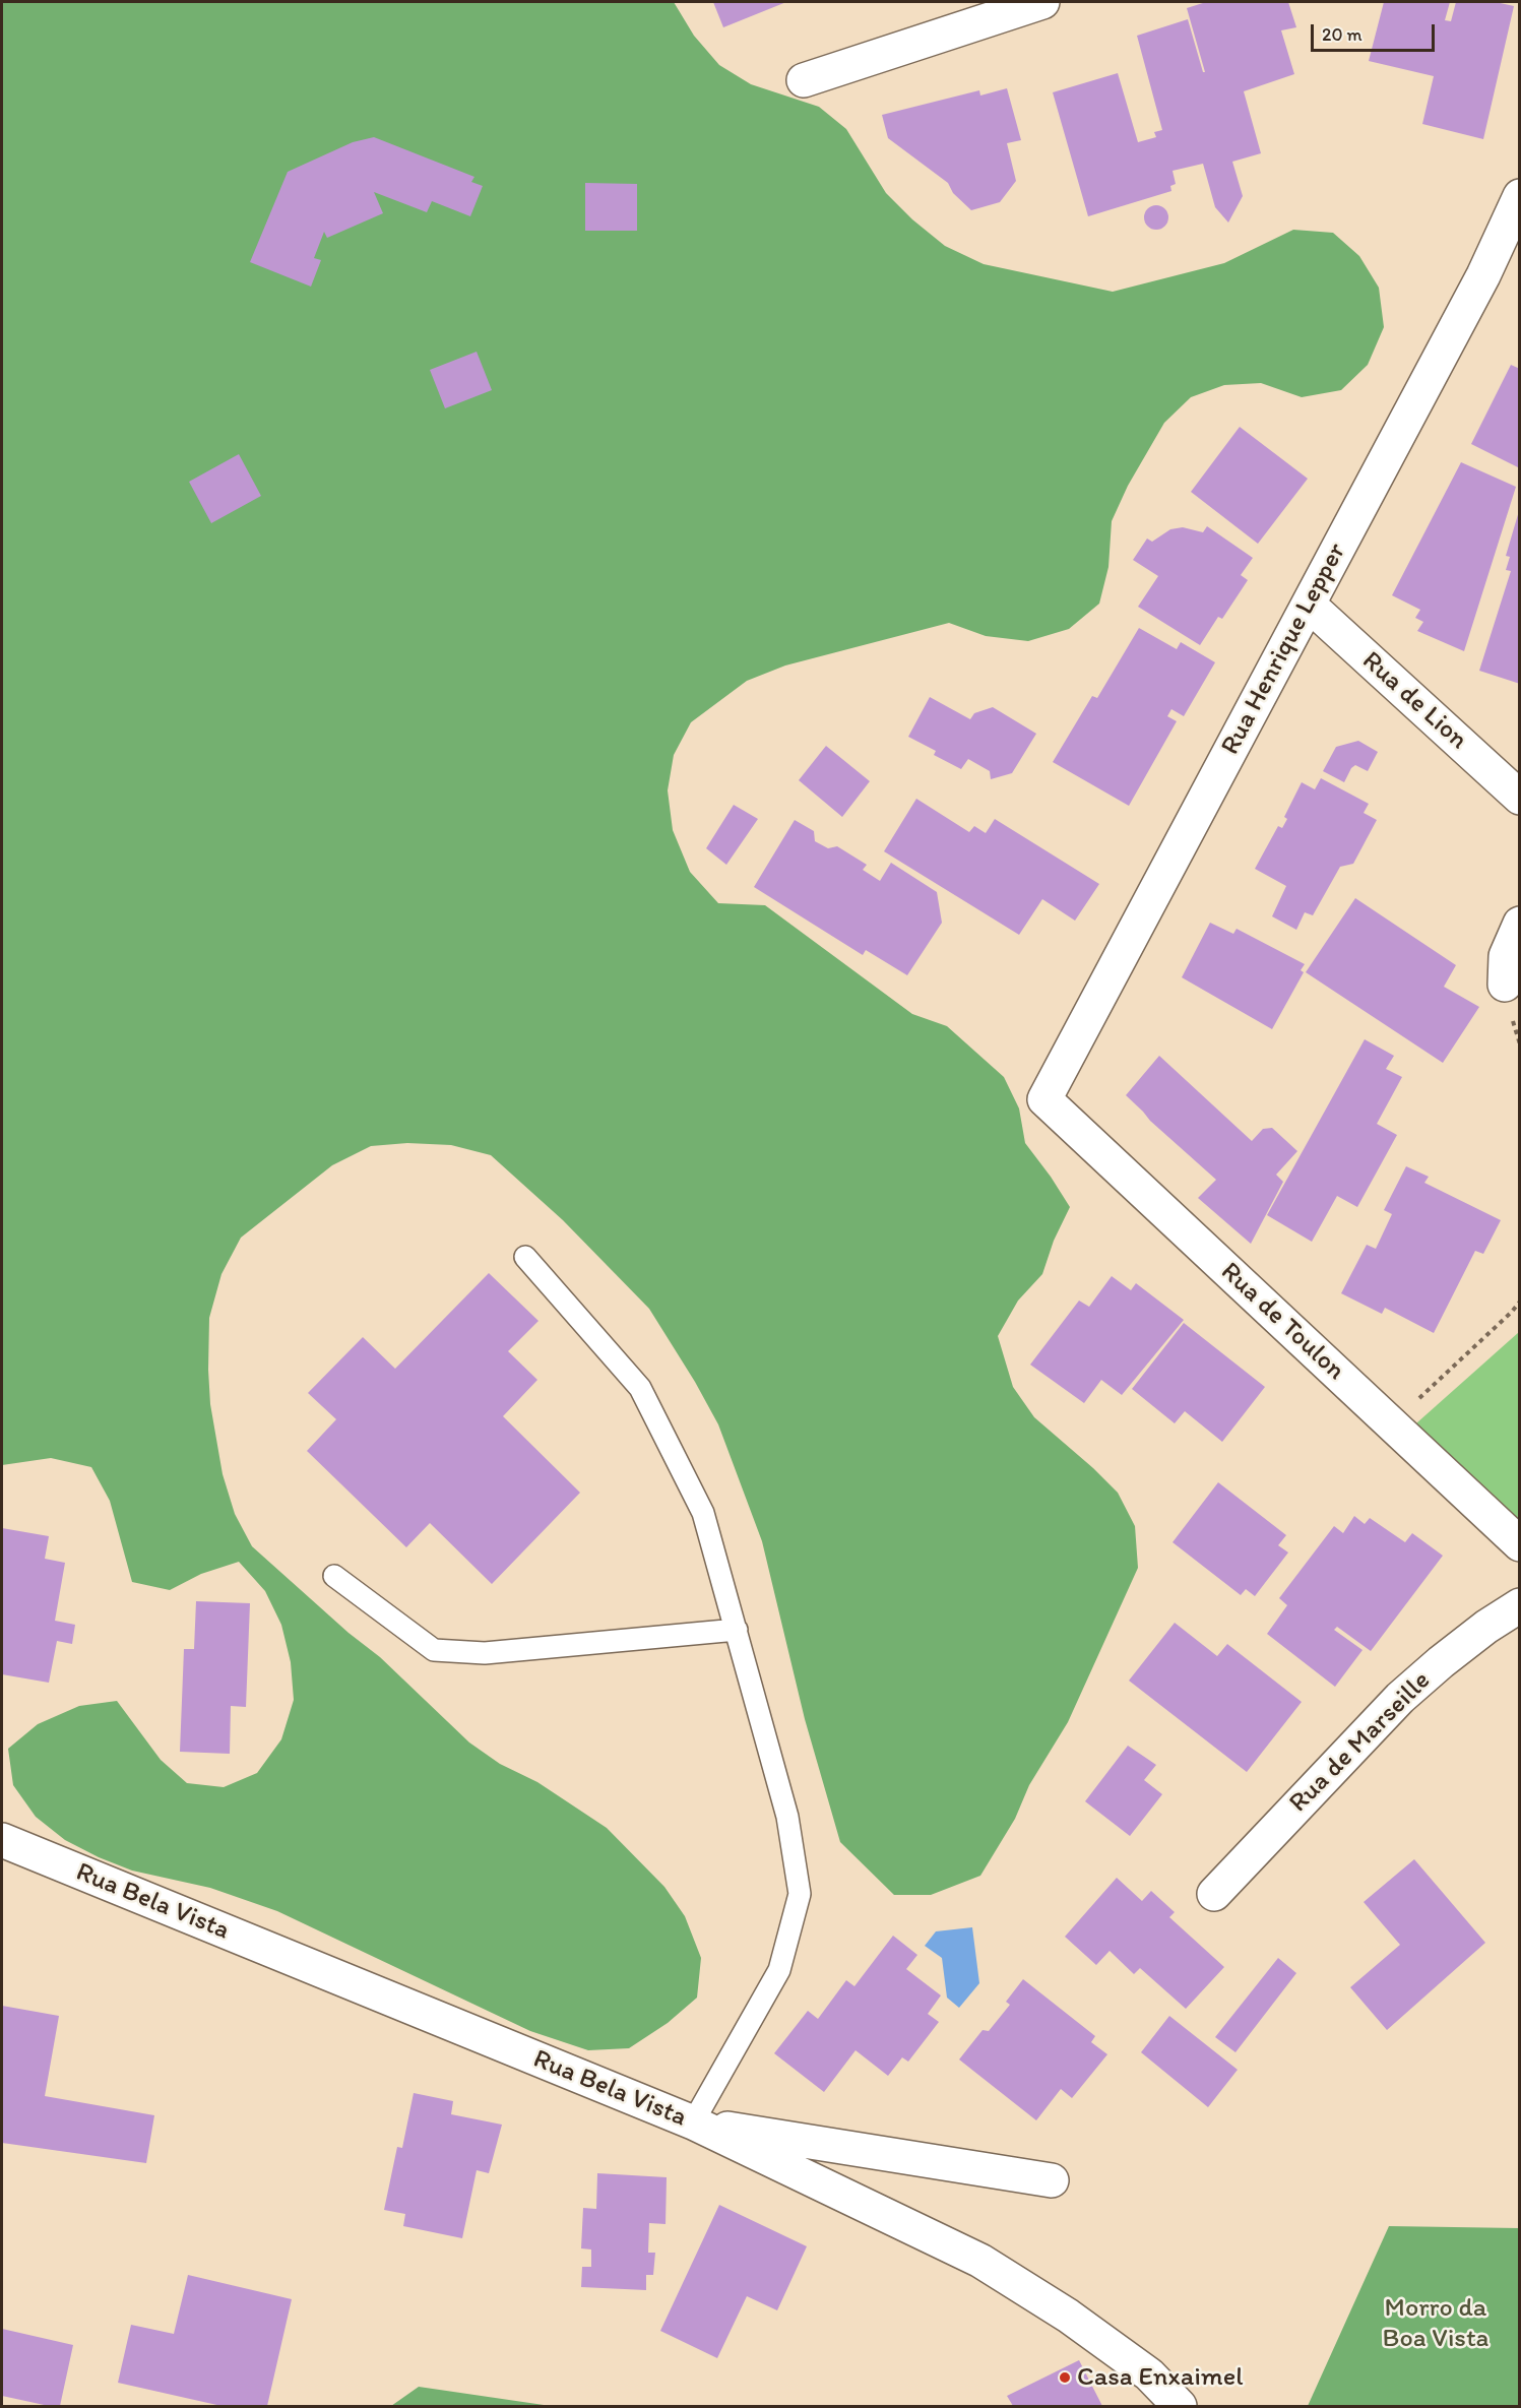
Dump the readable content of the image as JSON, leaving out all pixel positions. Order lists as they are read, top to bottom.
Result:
{
  "streets": {
    "street": [
      "Rua Henrique Lepper",
      "Rua de Lion",
      "Rua de Toulon",
      "Rua de Marseille",
      "Rua Bela Vista"
    ]
  },
  "crossings": [
    ["Rua Henrique Lepper", "Rua de Lion"],
    ["Rua Henrique Lepper", "Rua de Toulon"]
  ],
  "parks": ["Morro da Boa Vista"],
  "places": ["Casa Enxaimel"],
  "scale_bar": "20 m"
}
